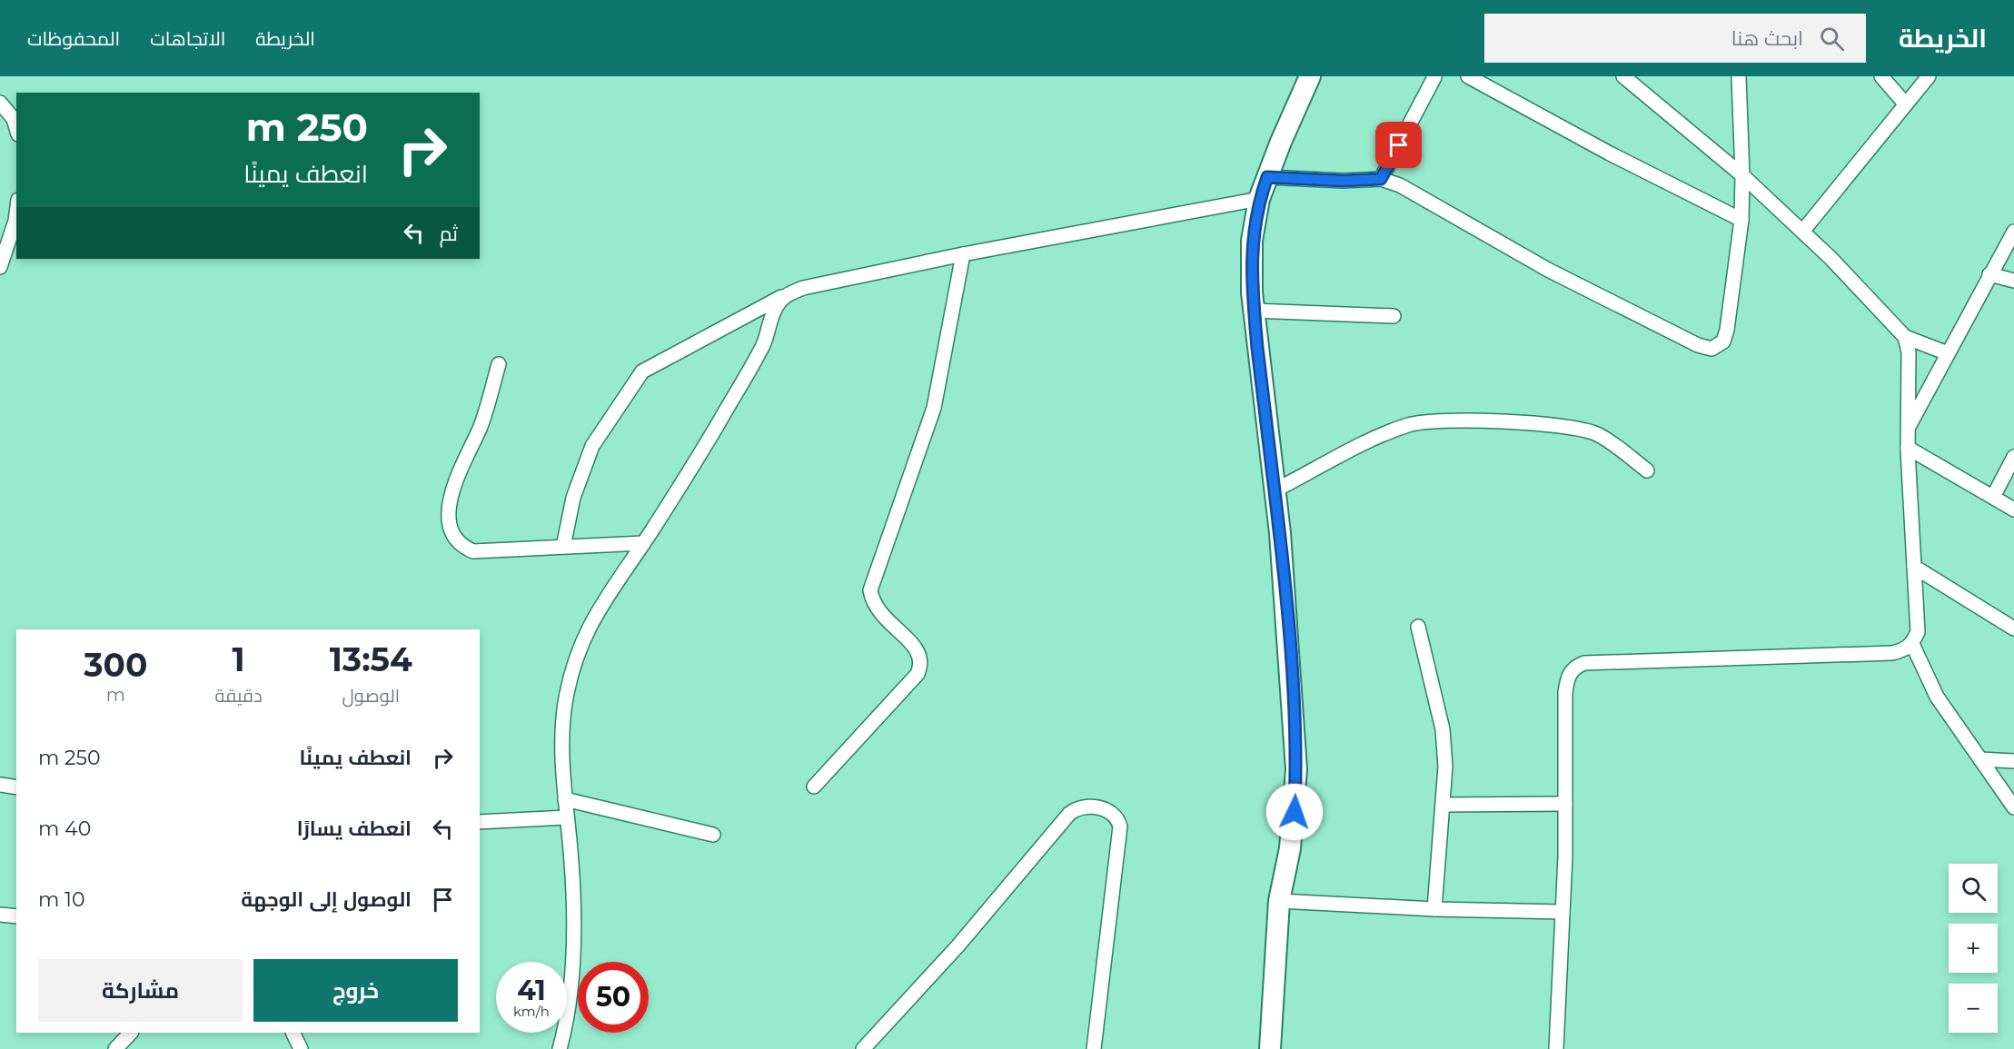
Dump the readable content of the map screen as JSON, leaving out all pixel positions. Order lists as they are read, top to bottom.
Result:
{
  "page": {
    "header": "الخريطة",
    "search": "ابحث هنا",
    "nav": ["الخريطة", "الاتجاهات", "المحفوظات"],
    "turn": ["250 m", "انعطف يمينًا"],
    "then": "ثم",
    "eta": [
      "13:54",
      "الوصول",
      "1",
      "دقيقة",
      "300",
      "m"
    ],
    "list": [
      {
        "name": "انعطف يمينًا",
        "value": "250 m"
      },
      {
        "name": "انعطف يسارًا",
        "value": "40 m"
      },
      {
        "name": "الوصول إلى الوجهة",
        "value": "10 m"
      }
    ],
    "map_buttons": ["+", "−"],
    "buttons": ["خروج", "مشاركة"],
    "speed": "41 km/h",
    "limit": "50"
  }
}
